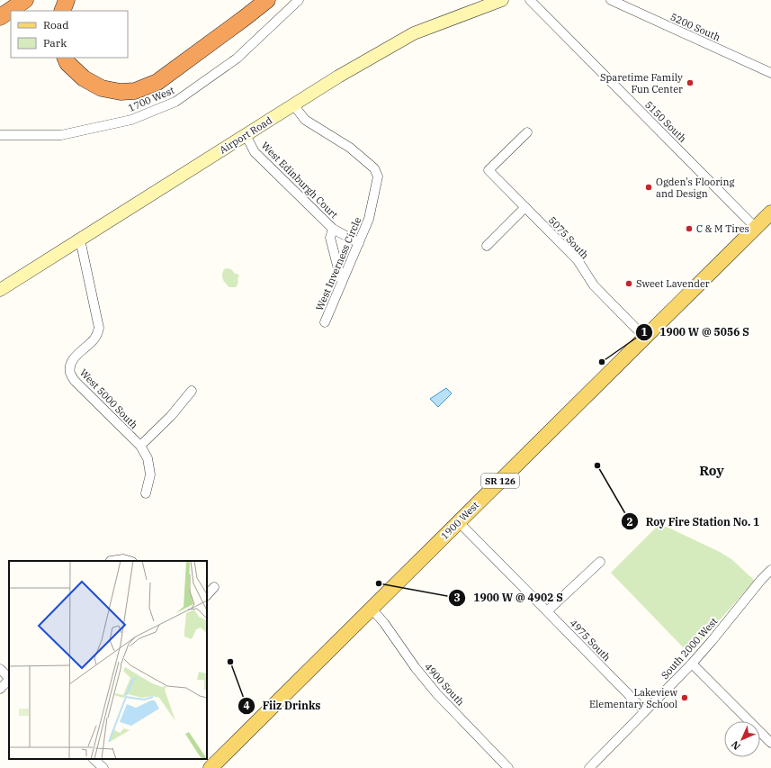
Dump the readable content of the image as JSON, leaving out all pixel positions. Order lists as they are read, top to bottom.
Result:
{
  "streets": {
    "main road": ["SR 126", "1900 West"],
    "street": [
      "5200 South",
      "1700 West",
      "5150 South",
      "Airport Road",
      "West Edinburgh Court",
      "5075 South",
      "West Inverness Circle",
      "West 5000 South",
      "4975 South",
      "South 2000 West",
      "4900 South"
    ]
  },
  "crossings": [
    ["5150 South", "1900 West"],
    ["Airport Road", "West Edinburgh Court"],
    ["Airport Road", "West Inverness Circle"],
    ["Airport Road", "West 5000 South"],
    ["West Edinburgh Court", "West Inverness Circle"],
    ["5075 South", "1900 West"],
    ["1900 West", "4975 South"],
    ["1900 West", "4900 South"],
    ["4975 South", "South 2000 West"]
  ],
  "districts": ["Roy"],
  "places": [
    "Sparetime Family Fun Center",
    "Ogden's Flooring and Design",
    "C & M Tires",
    "Sweet Lavender",
    "1900 W @ 5056 S",
    "Roy Fire Station No. 1",
    "1900 W @ 4902 S",
    "Fiiz Drinks",
    "Lakeview Elementary School"
  ],
  "legend": ["Road", "Park"],
  "north": "bottom left"
}
